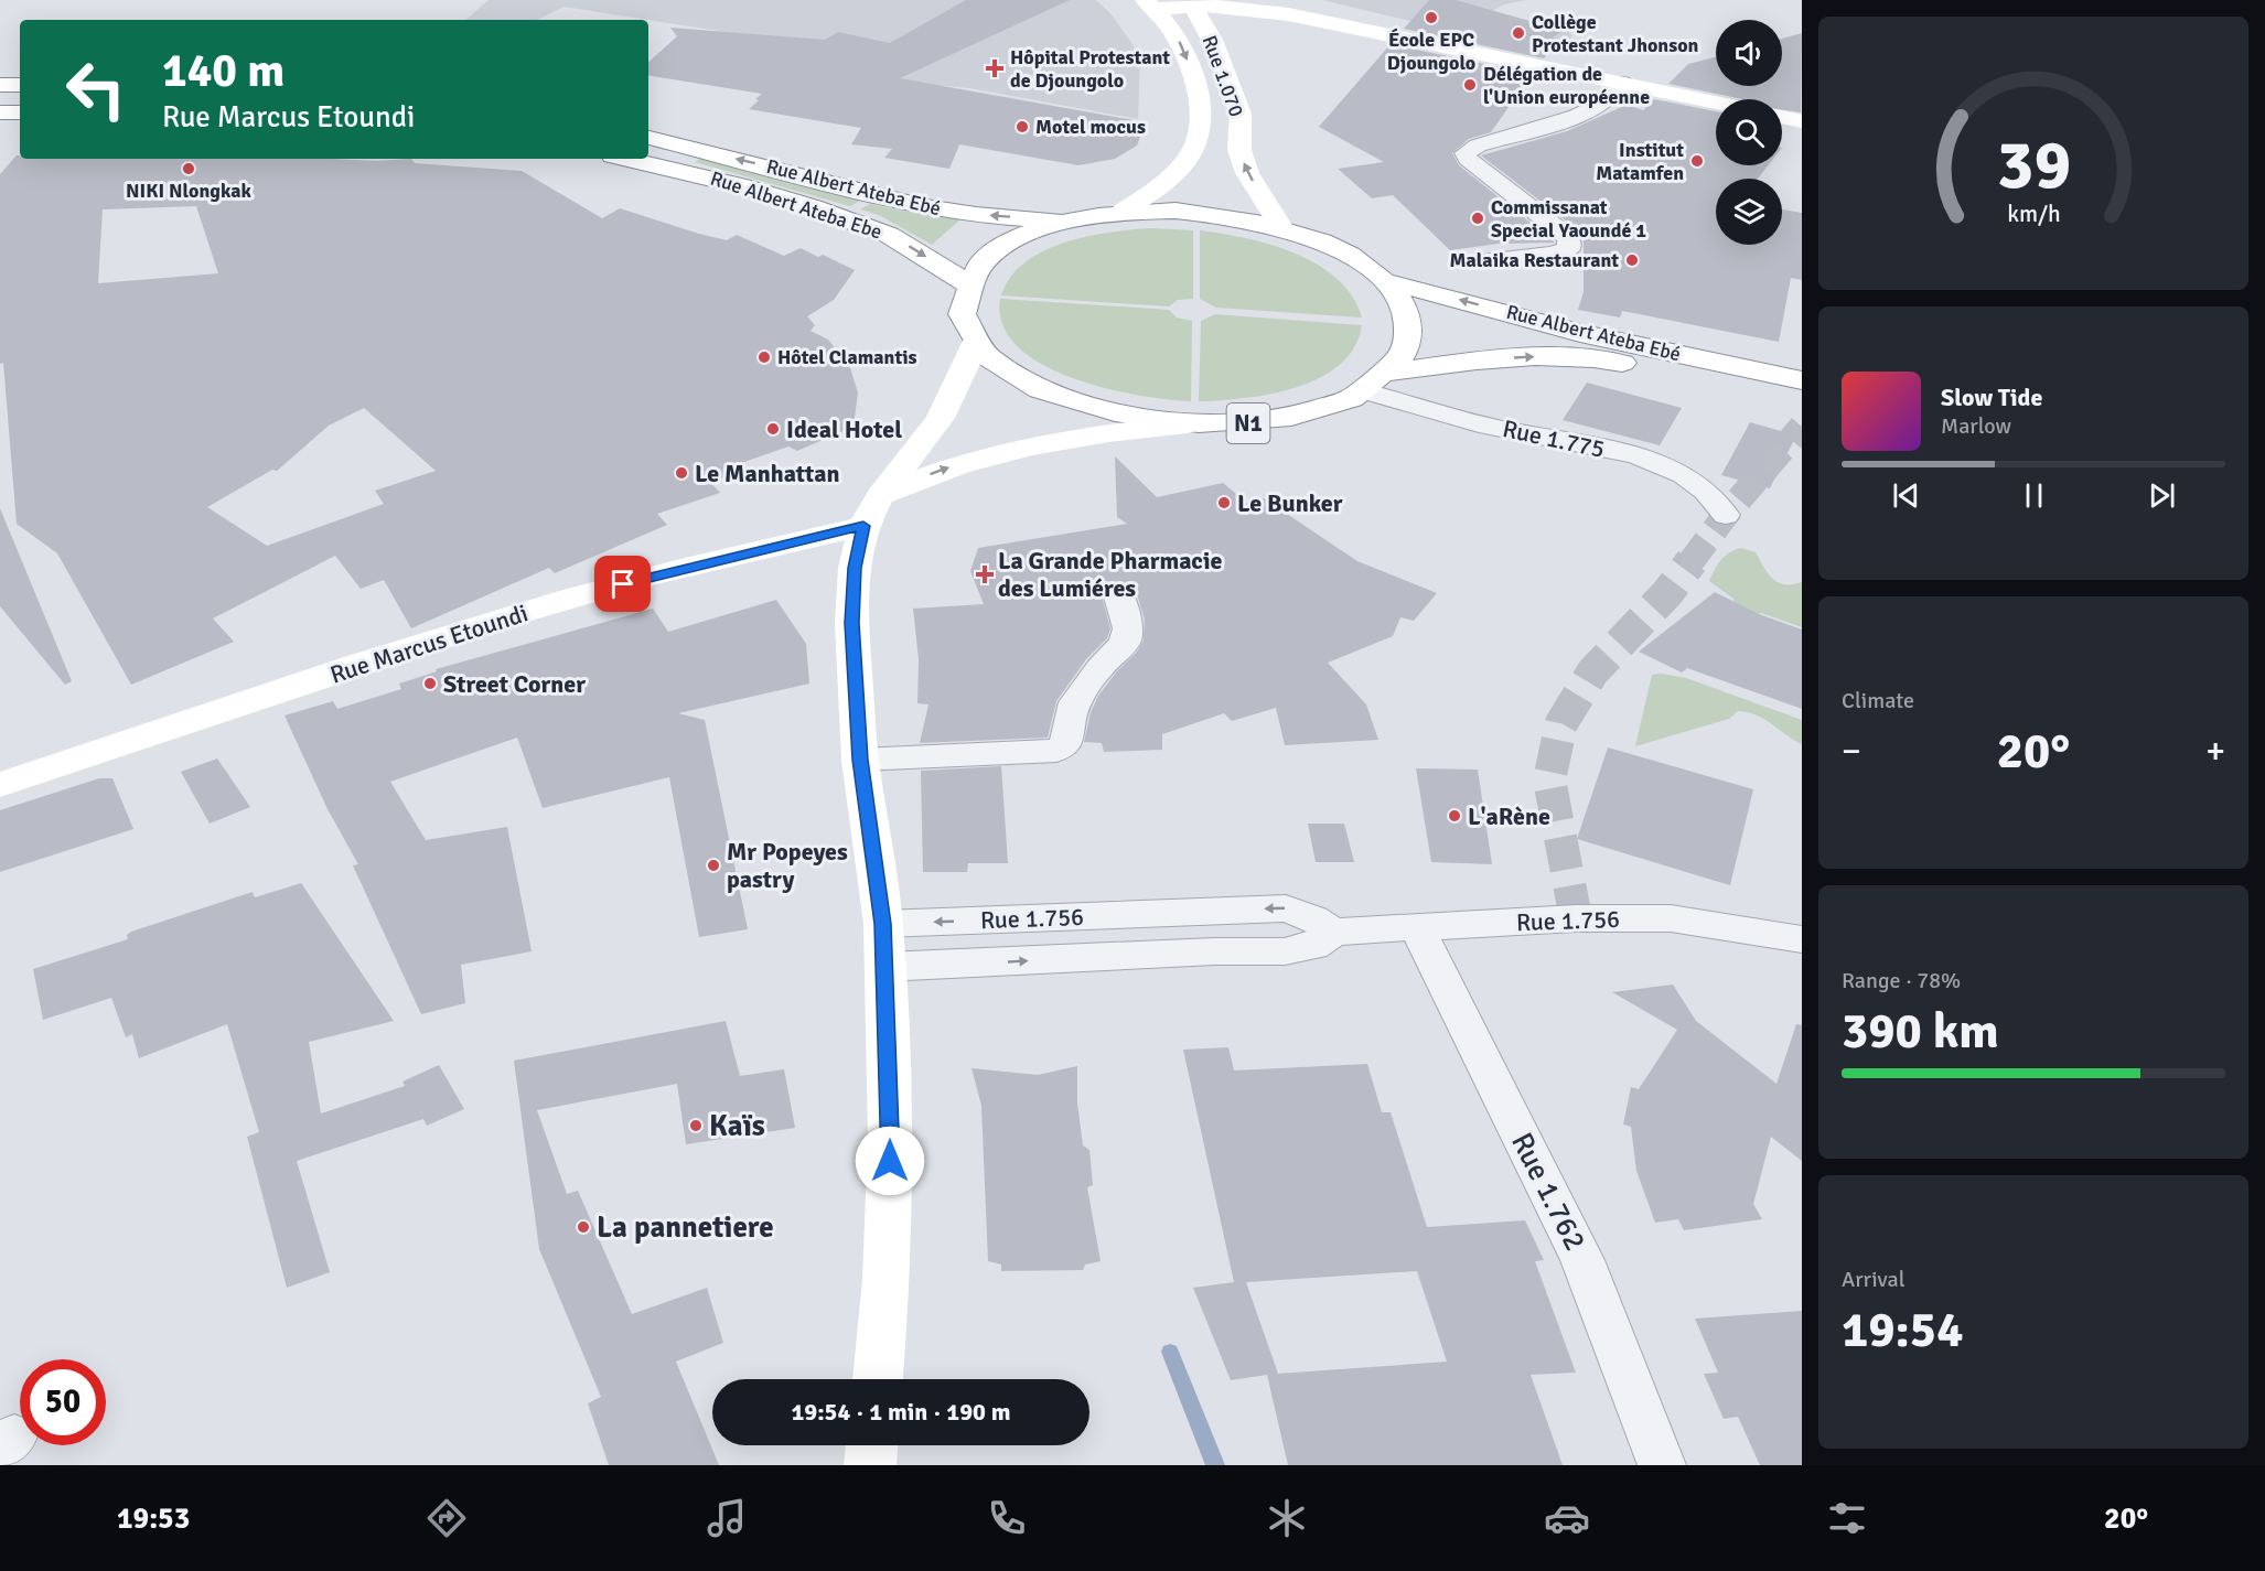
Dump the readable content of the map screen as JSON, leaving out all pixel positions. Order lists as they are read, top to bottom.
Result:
{
  "streets": {
    "main road": [
      "Rue 1.070",
      "Rue Albert Ateba Ebé",
      "Rue Albert Ateba Ebe",
      "N1",
      "Rue Marcus Etoundi"
    ],
    "street": ["Rue 1.775", "Rue 1.756", "Rue 1.762"]
  },
  "crossings": [
    ["Rue 1.070", "N1"],
    ["Rue Albert Ateba Ebé", "N1"],
    ["Rue Albert Ateba Ebe", "N1"],
    ["N1", "Rue 1.775"],
    ["N1", "Rue Marcus Etoundi"],
    ["Rue 1.756", "Rue 1.762"]
  ],
  "one_way": ["Rue Albert Ateba Ebe"],
  "places": {
    "other": [
      "École EPC Djoungolo",
      "Collège Protestant Jhonson",
      "Délégation de l'Union européenne",
      "Motel mocus",
      "Institut Matamfen",
      "NIKI Nlongkak",
      "Commissanat Special Yaoundé 1",
      "Malaika Restaurant",
      "Hôtel Clamantis",
      "Ideal Hotel",
      "Le Manhattan",
      "Le Bunker",
      "Street Corner",
      "L'aRène",
      "Mr Popeyes pastry",
      "Kaïs",
      "La pannetiere"
    ],
    "health": ["Hôpital Protestant de Djoungolo", "La Grande Pharmacie des Lumiéres"]
  },
  "page": {
    "turn": ["140 m", "Rue Marcus Etoundi"],
    "song": ["Slow Tide", "Marlow"],
    "tile": [
      "Climate",
      ["Range · 78%", "390 km"],
      ["Arrival", "19:54"]
    ],
    "heat": ["−", "20°", "+"],
    "limit": "50",
    "trip": "19:54 · 1 min · 190 m",
    "tabs": ["19:53", "20°"],
    "gauge": ["39", "km/h"]
  }
}
